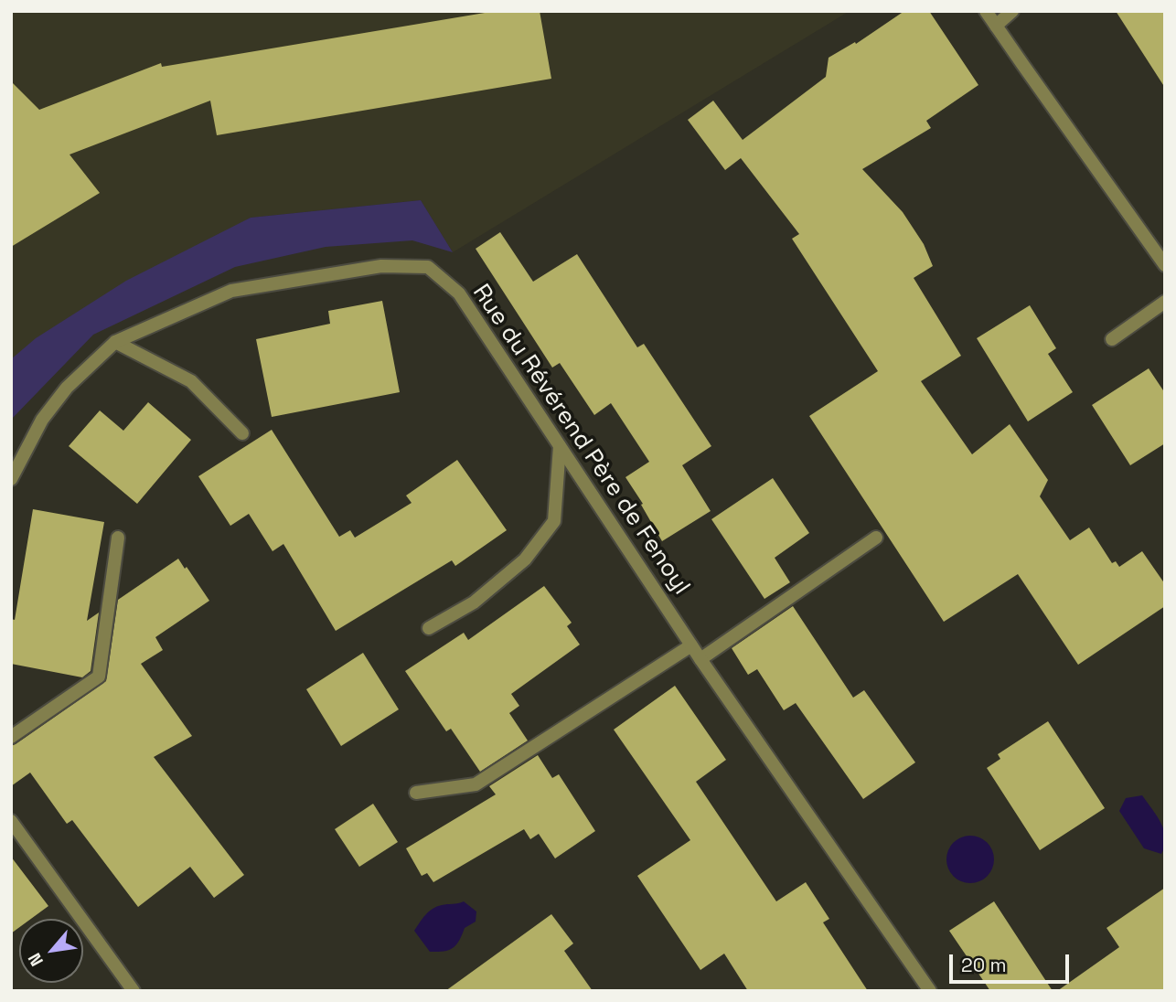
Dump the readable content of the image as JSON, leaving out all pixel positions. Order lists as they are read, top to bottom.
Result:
{
  "streets": {
    "street": ["Rue du Révérend Père de Fenoyl"]
  },
  "scale_bar": "20 m",
  "north": "bottom left"
}
